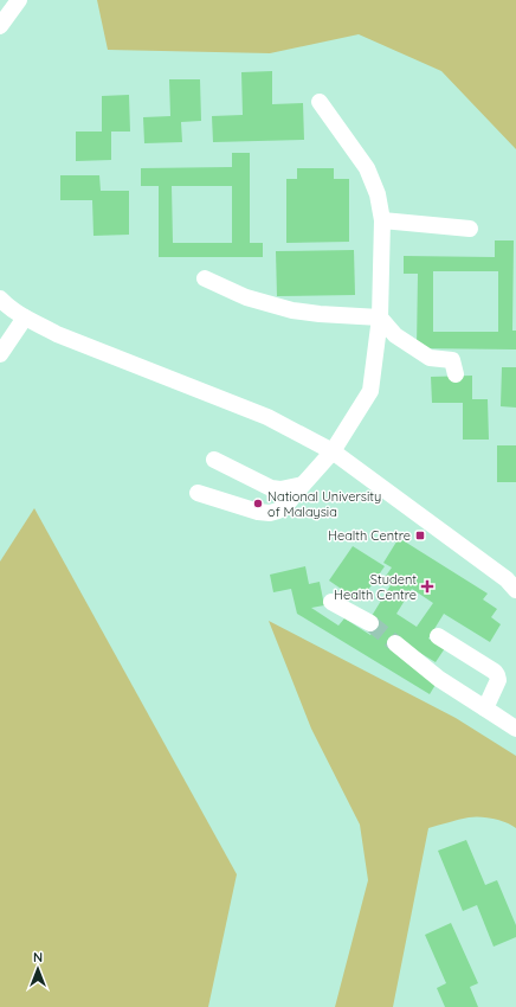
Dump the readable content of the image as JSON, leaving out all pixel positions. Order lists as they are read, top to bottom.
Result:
{
  "places": {
    "other": ["National University of Malaysia"],
    "transit": ["Health Centre"],
    "health": ["Student Health Centre"]
  },
  "north": "top"
}
